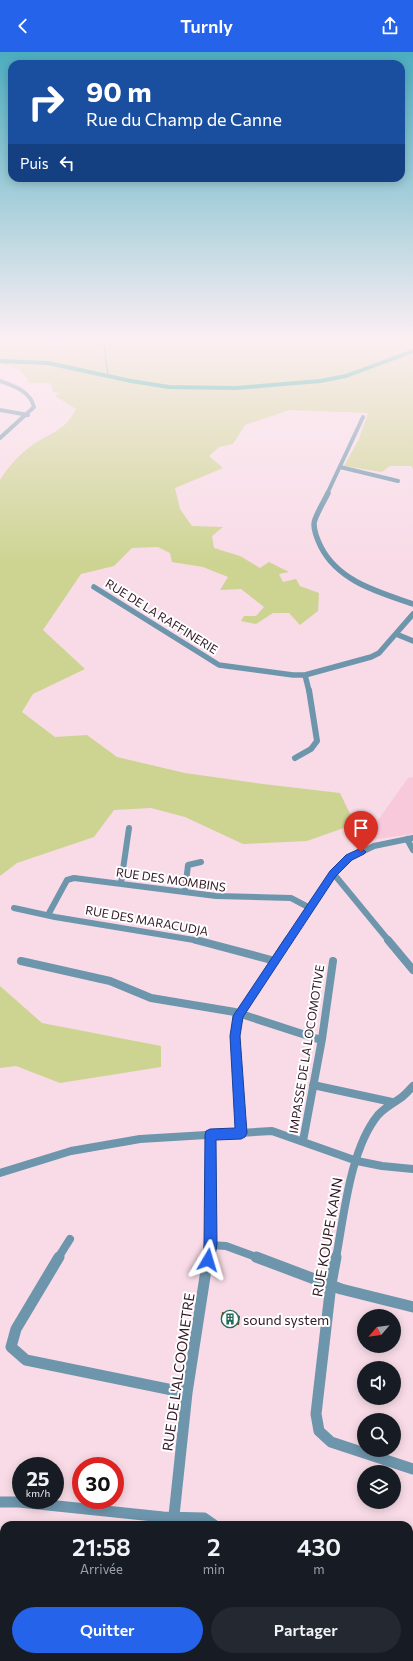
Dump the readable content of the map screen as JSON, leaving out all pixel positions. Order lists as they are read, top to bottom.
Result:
{
  "streets": {
    "street": [
      "RUE DE LA RAFFINERIE",
      "RUE DES MOMBINS",
      "RUE DES MARACUDJA",
      "IMPASSE DE LA LOCOMOTIVE",
      "RUE KOUPE KANN",
      "RUE DE L'ALCOOMETRE"
    ]
  },
  "crossings": [
    ["RUE DES MOMBINS", "RUE DES MARACUDJA"]
  ],
  "places": {
    "building": ["sound system"]
  },
  "north": "bottom left",
  "page": {
    "header": "Turnly",
    "turn": ["90 m", "Rue du Champ de Canne"],
    "then": "Puis",
    "speed": "25 km/h",
    "limit": "30",
    "eta": [
      "21:58",
      "Arrivée",
      "2",
      "min",
      "430",
      "m"
    ],
    "buttons": ["Quitter", "Partager"]
  }
}
